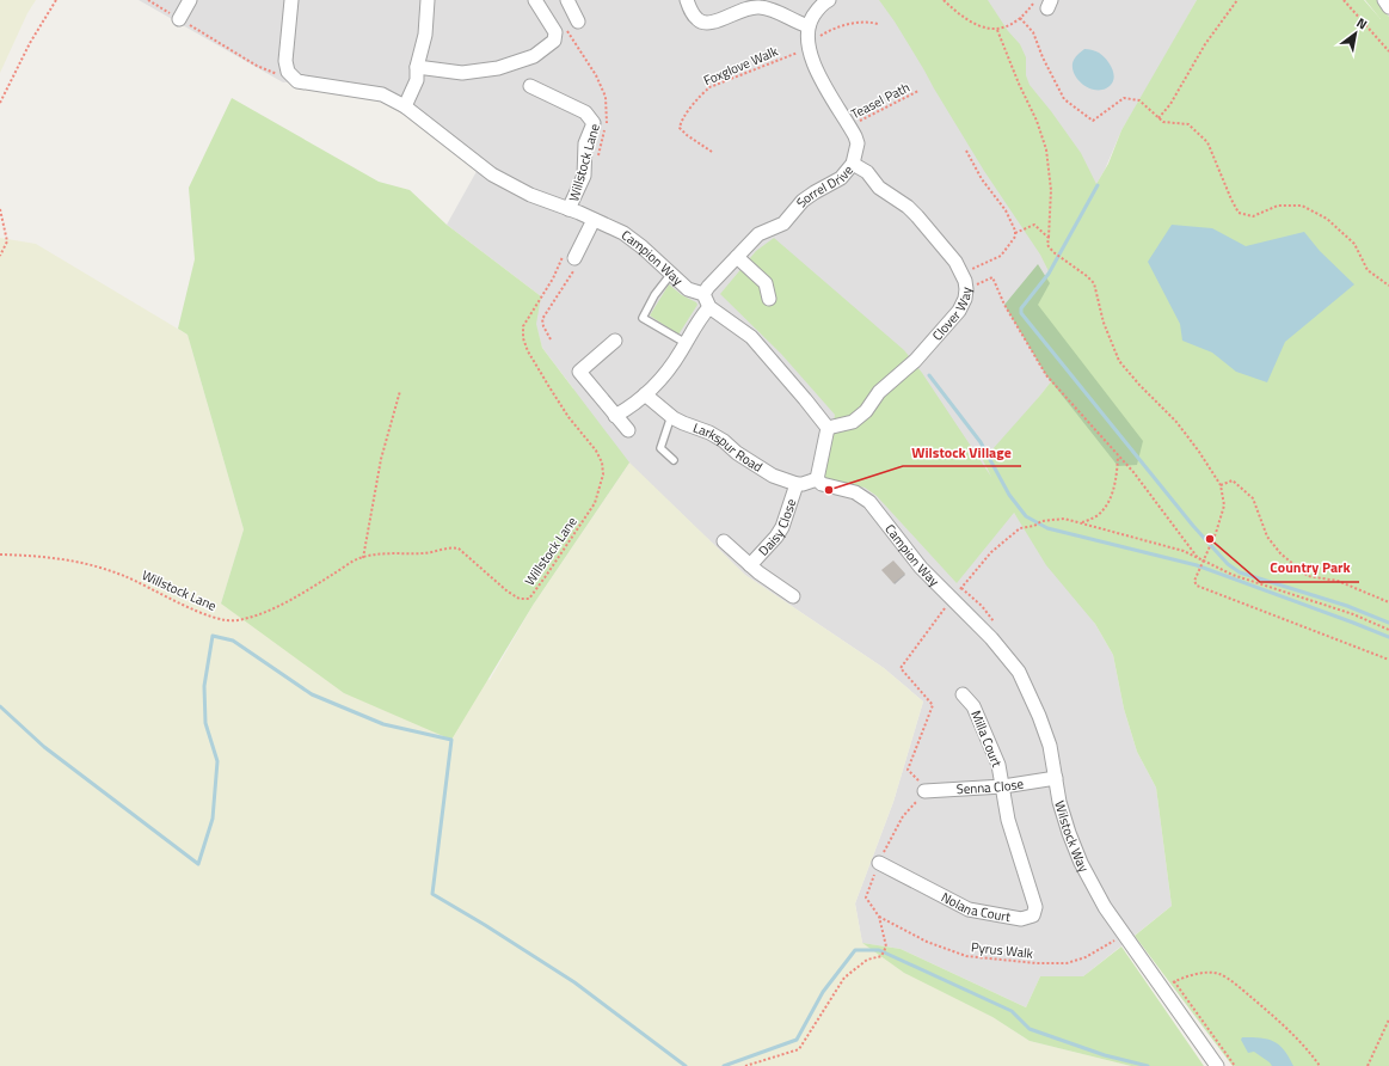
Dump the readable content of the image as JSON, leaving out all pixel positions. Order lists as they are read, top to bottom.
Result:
{
  "streets": {
    "street": [
      "Sorrel Drive",
      "Campion Way",
      "Clover Way",
      "Larkspur Road",
      "Daisy Close",
      "Milla Court",
      "Senna Close",
      "Wilstock Way",
      "Nolana Court"
    ],
    "path": [
      "Foxglove Walk",
      "Teasel Path",
      "Willstock Lane",
      "Pyrus Walk"
    ]
  },
  "crossings": [
    ["Foxglove Walk", "Sorrel Drive"],
    ["Teasel Path", "Sorrel Drive"],
    ["Sorrel Drive", "Campion Way"],
    ["Sorrel Drive", "Clover Way"],
    ["Campion Way", "Wilstock Way"],
    ["Larkspur Road", "Daisy Close"],
    ["Milla Court", "Senna Close"],
    ["Milla Court", "Nolana Court"],
    ["Senna Close", "Wilstock Way"],
    ["Senna Close", "Nolana Court"],
    ["Wilstock Way", "Pyrus Walk"]
  ],
  "places": ["Wilstock Village", "Country Park"],
  "north": "top right"
}
